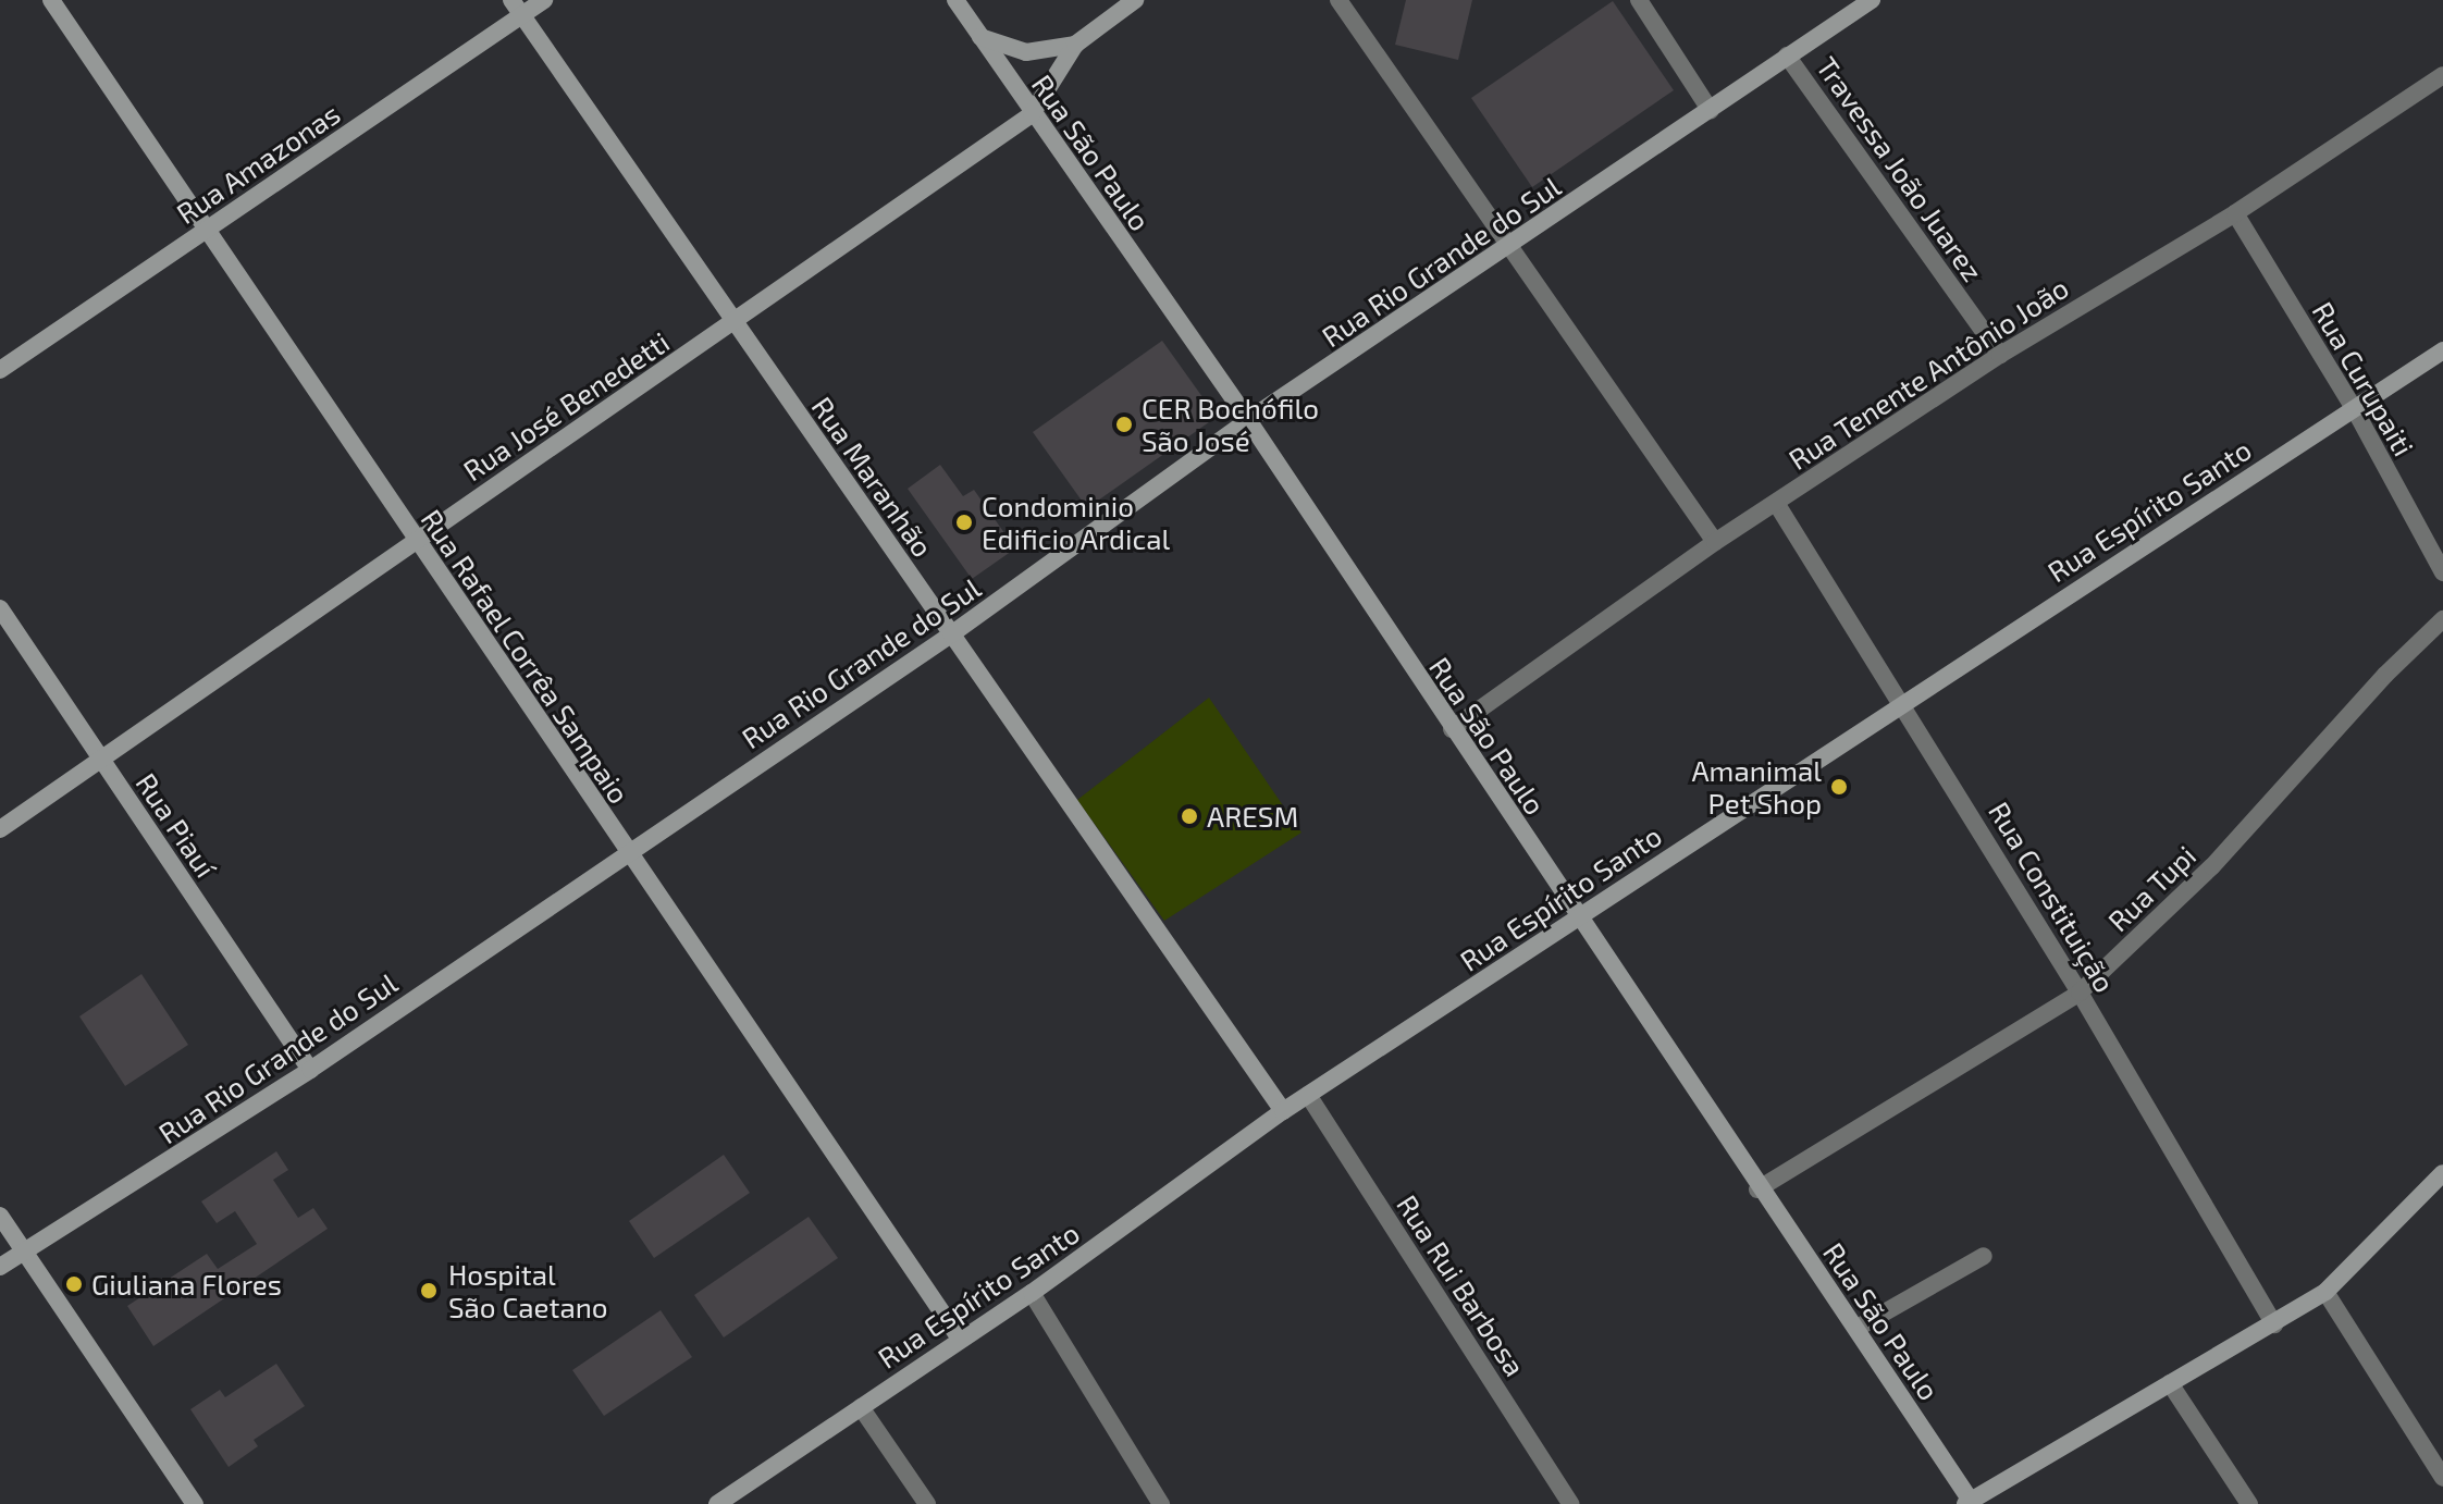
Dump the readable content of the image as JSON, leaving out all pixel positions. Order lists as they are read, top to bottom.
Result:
{
  "streets": {
    "street": [
      "Rua São Paulo",
      "Rua Amazonas",
      "Travessa João Juarez",
      "Rua Rio Grande do Sul",
      "Rua Tenente Antônio João",
      "Rua Curupaiti",
      "Rua José Benedetti",
      "Rua Maranhão",
      "Rua Espírito Santo",
      "Rua Rafael Corrêa Sampaio",
      "Rua Piauí",
      "Rua Tupi",
      "Rua Constituição",
      "Rua Rui Barbosa"
    ]
  },
  "crossings": [
    ["Rua São Paulo", "Rua Rio Grande do Sul"],
    ["Rua São Paulo", "Rua Tenente Antônio João"],
    ["Rua São Paulo", "Rua José Benedetti"],
    ["Rua São Paulo", "Rua Espírito Santo"],
    ["Rua São Paulo", "Rua Tupi"],
    ["Rua Amazonas", "Rua Maranhão"],
    ["Rua Amazonas", "Rua Rafael Corrêa Sampaio"],
    ["Travessa João Juarez", "Rua Rio Grande do Sul"],
    ["Travessa João Juarez", "Rua Tenente Antônio João"],
    ["Rua Rio Grande do Sul", "Rua Maranhão"],
    ["Rua Rio Grande do Sul", "Rua Rafael Corrêa Sampaio"],
    ["Rua Rio Grande do Sul", "Rua Piauí"],
    ["Rua Tenente Antônio João", "Rua Curupaiti"],
    ["Rua Tenente Antônio João", "Rua Constituição"],
    ["Rua Curupaiti", "Rua Espírito Santo"],
    ["Rua José Benedetti", "Rua Maranhão"],
    ["Rua José Benedetti", "Rua Rafael Corrêa Sampaio"],
    ["Rua José Benedetti", "Rua Piauí"],
    ["Rua Maranhão", "Rua Espírito Santo"],
    ["Rua Espírito Santo", "Rua Rafael Corrêa Sampaio"],
    ["Rua Espírito Santo", "Rua Constituição"],
    ["Rua Espírito Santo", "Rua Rui Barbosa"],
    ["Rua Tupi", "Rua Constituição"]
  ],
  "places": [
    "CER Bochófilo São José",
    "Condominio Edificio Ardical",
    "Amanimal Pet Shop",
    "ARESM",
    "Giuliana Flores",
    "Hospital São Caetano"
  ]
}
